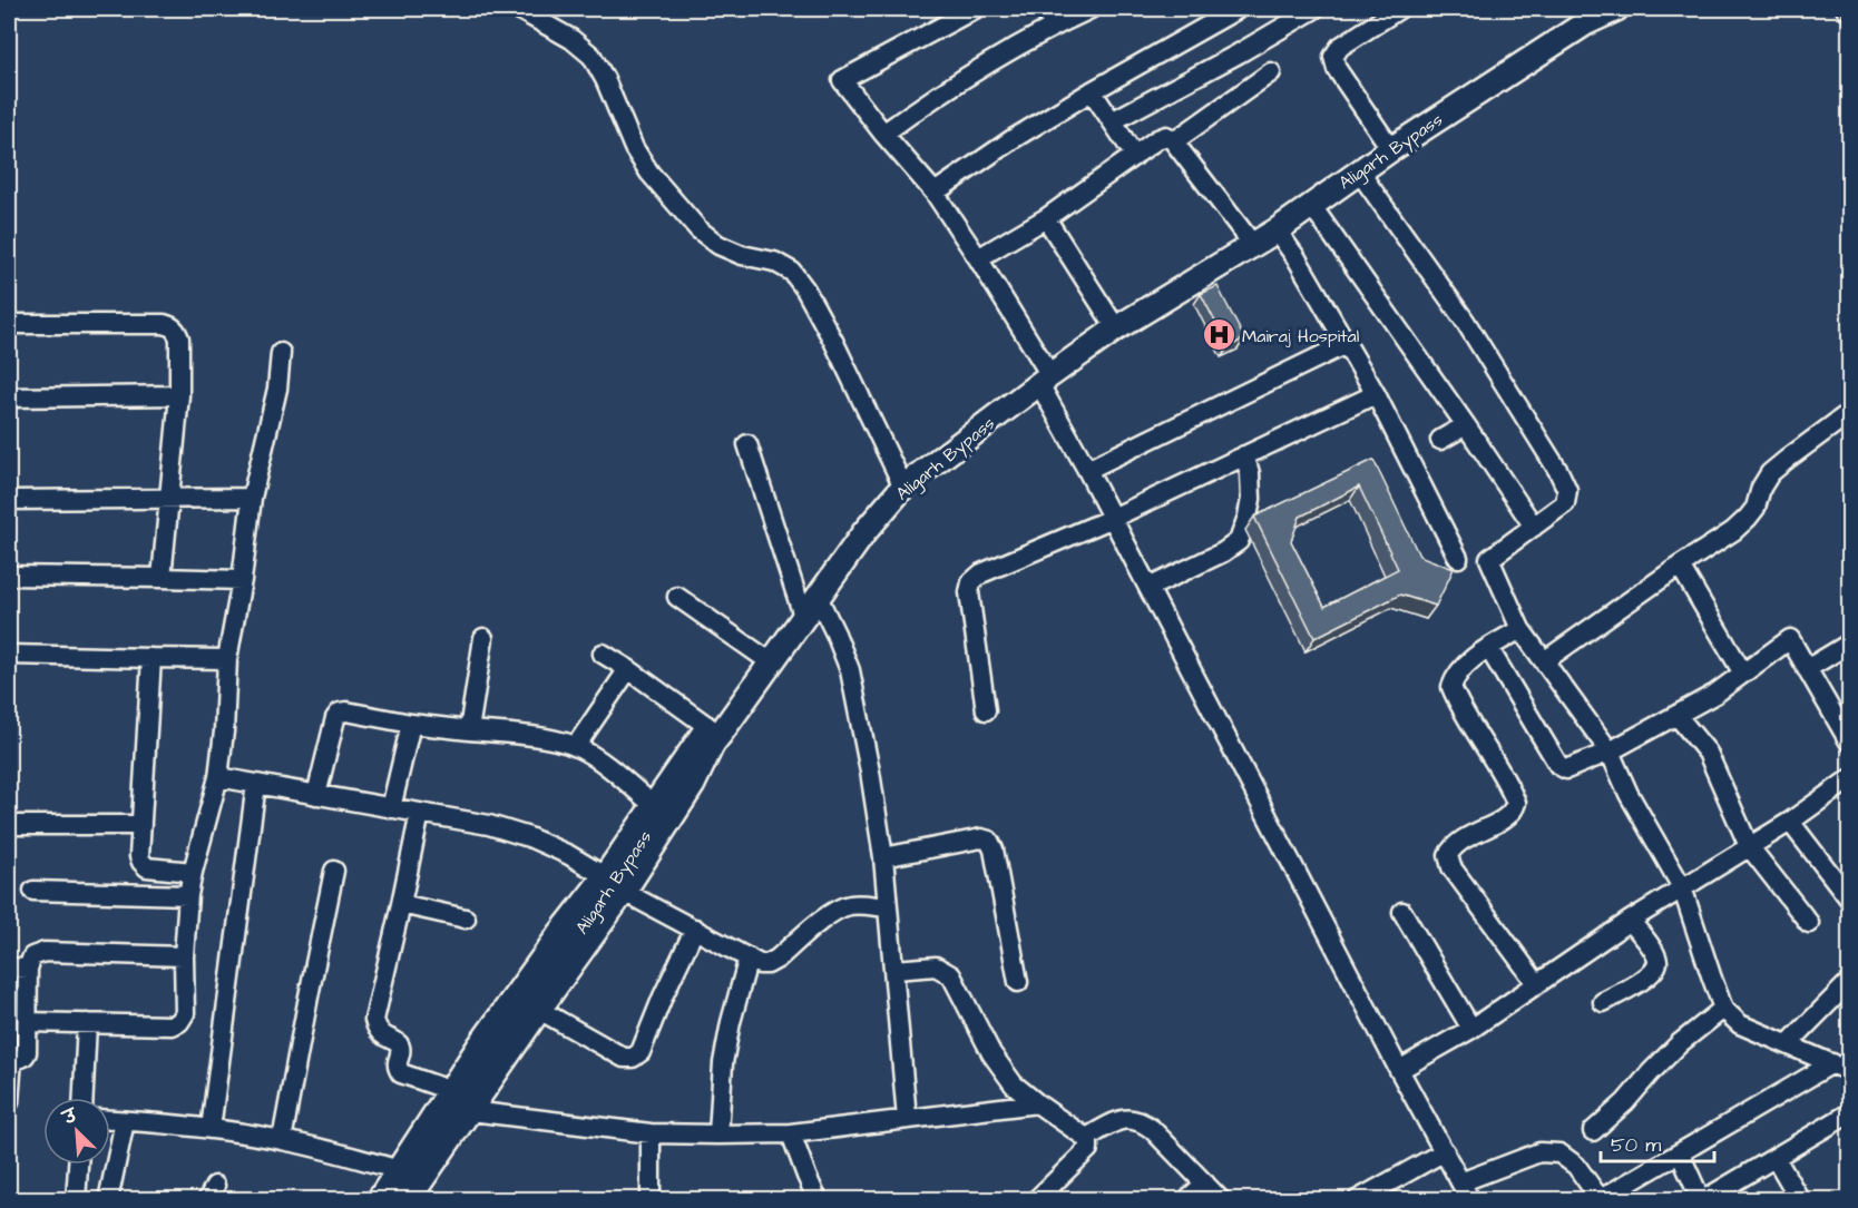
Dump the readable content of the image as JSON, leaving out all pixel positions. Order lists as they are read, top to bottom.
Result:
{
  "streets": {
    "main road": ["Aligarh Bypass"]
  },
  "places": {
    "hospital": ["Mairaj Hospital"]
  },
  "scale_bar": "50 m",
  "north": "top left"
}
